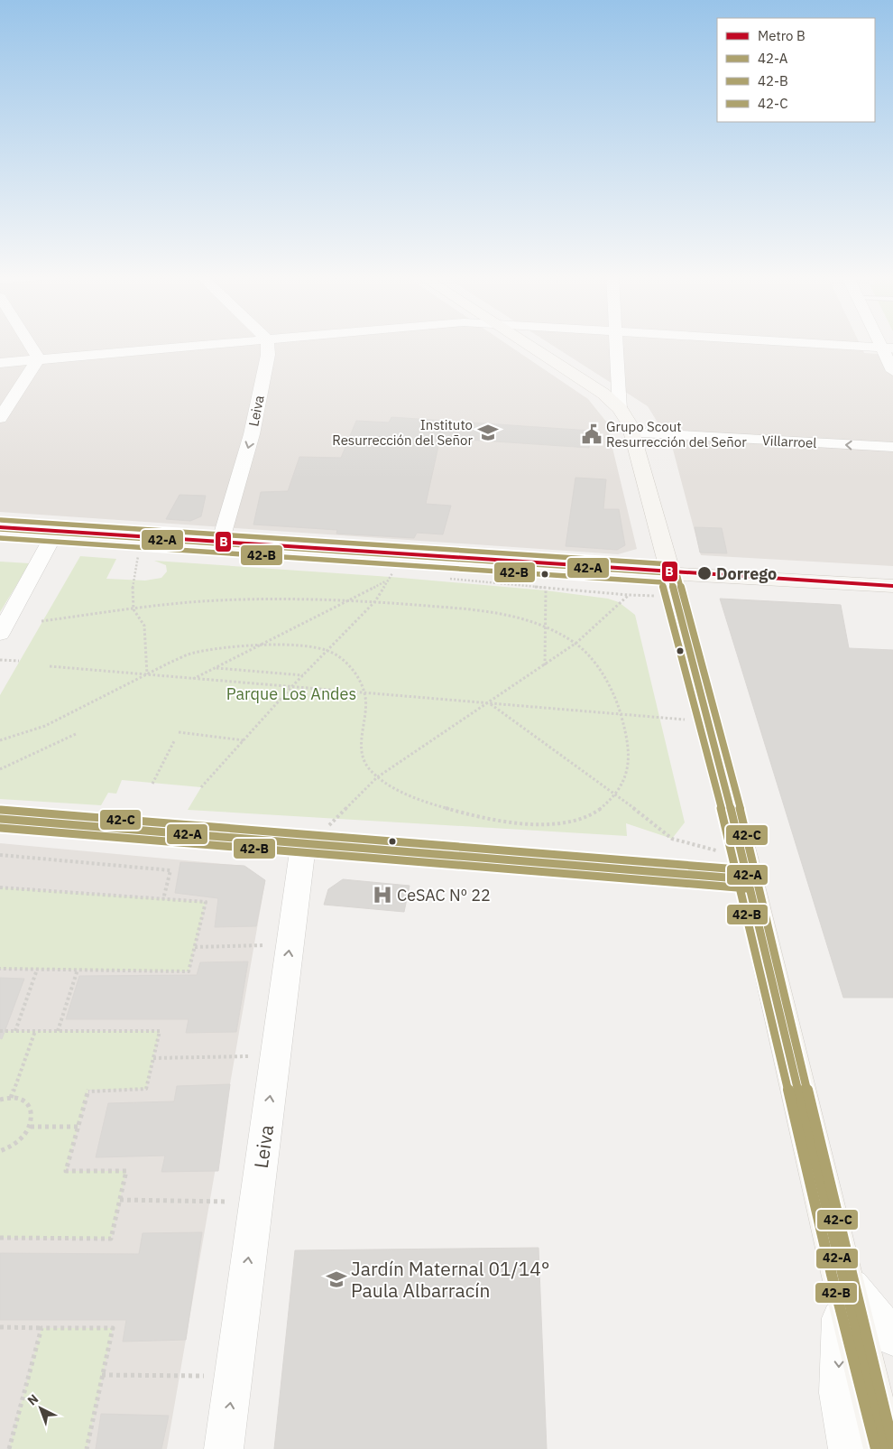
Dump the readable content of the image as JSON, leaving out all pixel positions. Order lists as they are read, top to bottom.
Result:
{
  "streets": {
    "street": ["Leiva", "Villarroel"]
  },
  "one_way": ["Villarroel"],
  "parks": ["Parque Los Andes"],
  "places": {
    "school or university": ["Instituto Resurrección del Señor", "Jardín Maternal 01/14° Paula Albarracín"],
    "public building": ["Grupo Scout Resurrección del Señor"],
    "other": ["Dorrego"],
    "hospital": ["CeSAC Nº 22"]
  },
  "lines": [
    "transit line 42-C",
    "metro line B",
    "transit line 42-A",
    "transit line 42-B"
  ],
  "legend": [
    "Metro B",
    "42-A",
    "42-B",
    "42-C"
  ],
  "north": "top left"
}
